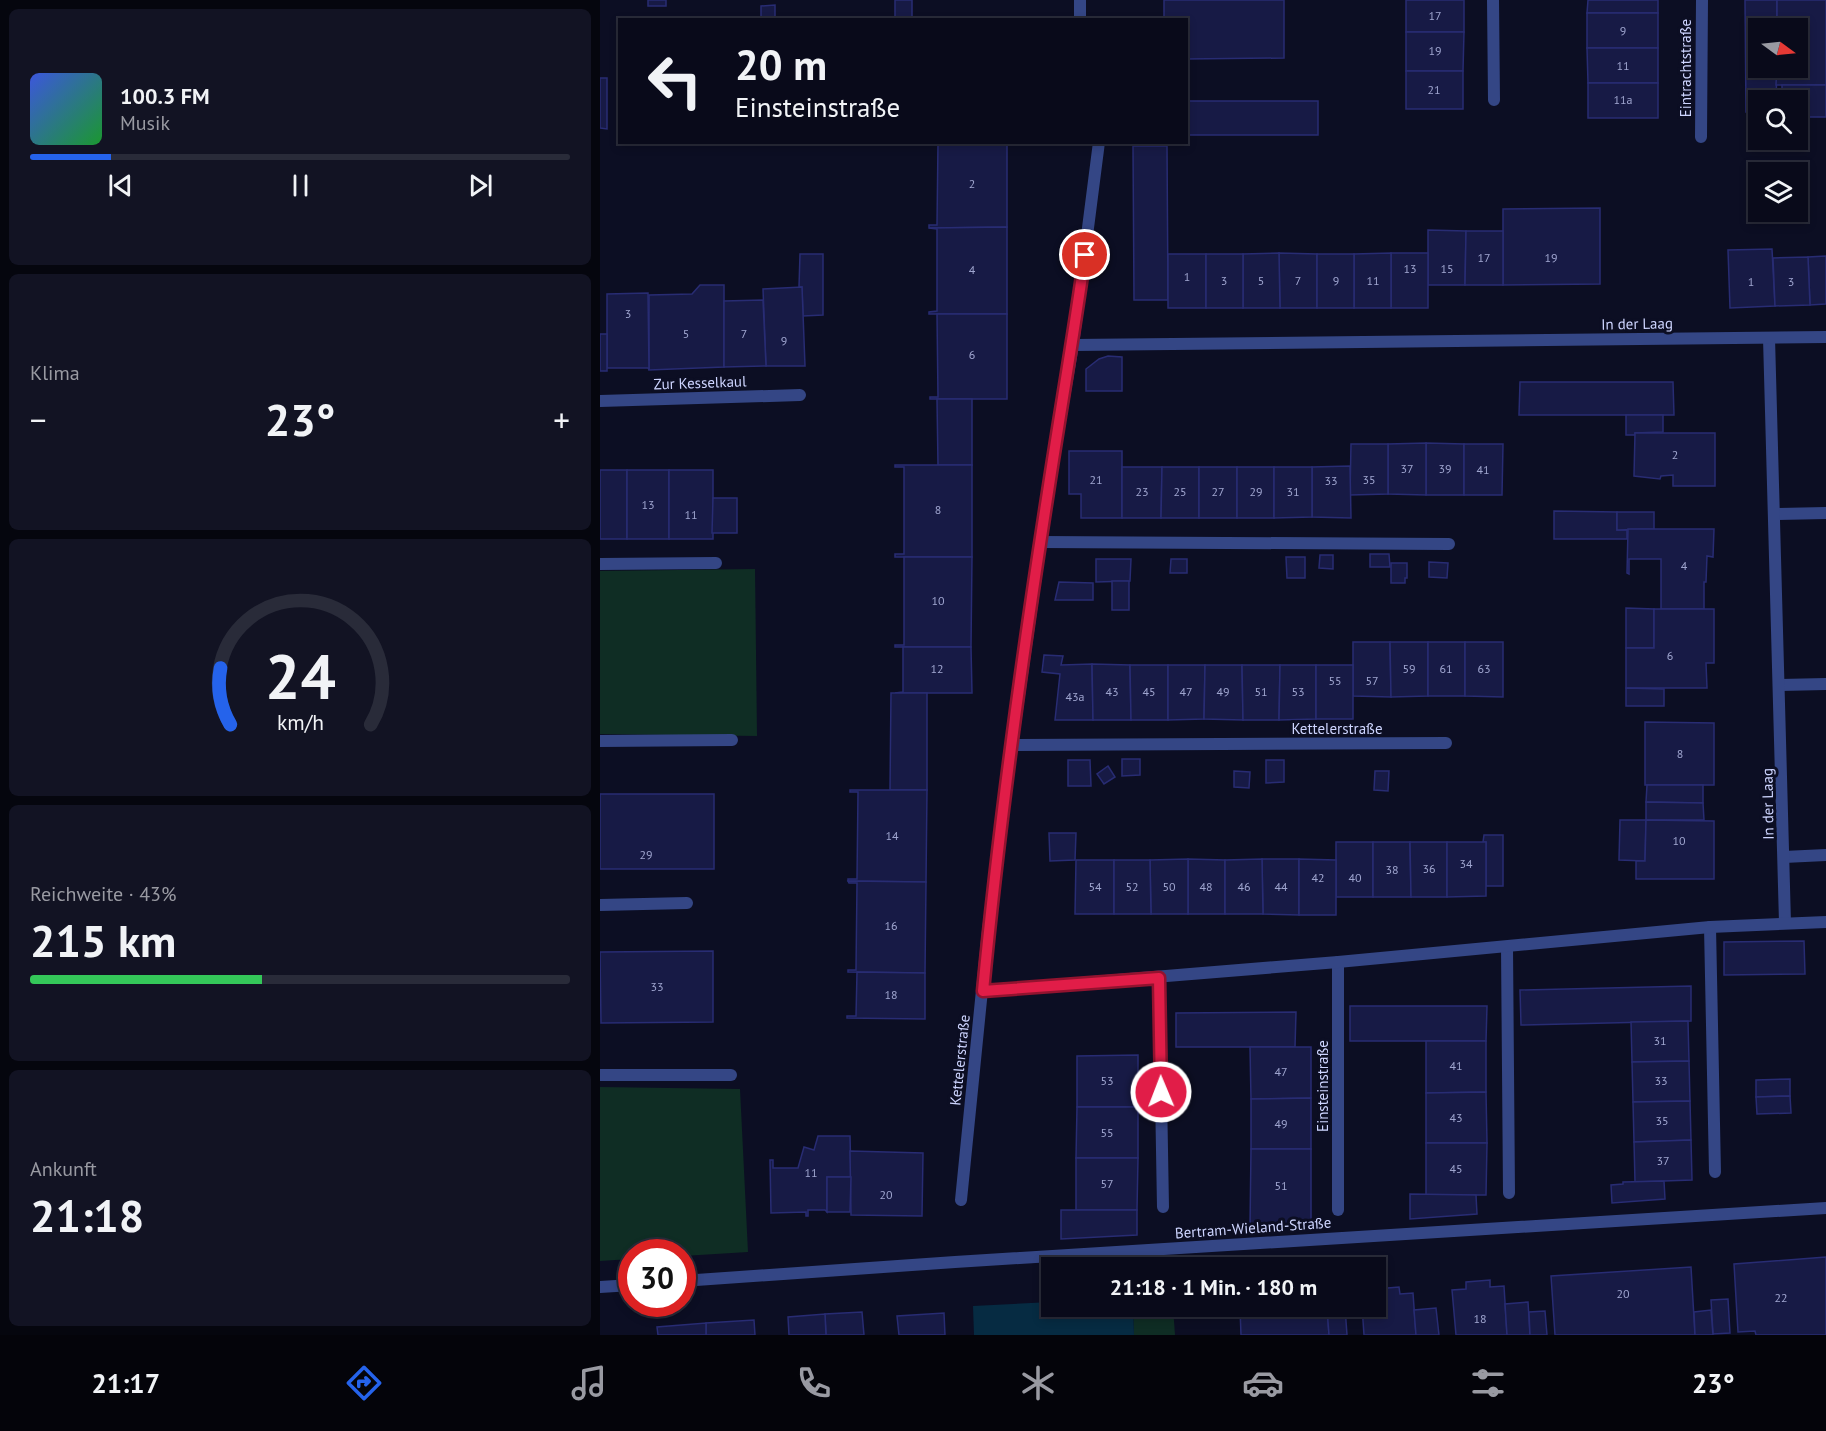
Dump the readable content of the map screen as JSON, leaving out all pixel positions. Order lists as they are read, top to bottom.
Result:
{
  "streets": {
    "street": [
      "Eintrachtstraße",
      "In der Laag",
      "Zur Kesselkaul",
      "Kettelerstraße",
      "Einsteinstraße",
      "Bertram-Wieland-Straße"
    ]
  },
  "crossings": [
    ["In der Laag", "Kettelerstraße"]
  ],
  "house_numbers": [
    "17",
    "9",
    "19",
    "11",
    "21",
    "11a",
    "2",
    "17",
    "19",
    "13",
    "15",
    "4",
    "1",
    "3",
    "5",
    "7",
    "9",
    "11",
    "1",
    "3",
    "3",
    "5",
    "7",
    "9",
    "6",
    "2",
    "37",
    "39",
    "41",
    "21",
    "35",
    "33",
    "23",
    "25",
    "27",
    "29",
    "31",
    "13",
    "8",
    "11",
    "4",
    "10",
    "6",
    "12",
    "59",
    "61",
    "63",
    "55",
    "57",
    "43",
    "45",
    "47",
    "49",
    "51",
    "53",
    "43a",
    "8",
    "14",
    "10",
    "29",
    "34",
    "36",
    "38",
    "42",
    "40",
    "54",
    "52",
    "50",
    "48",
    "46",
    "44",
    "16",
    "33",
    "18",
    "31",
    "41",
    "47",
    "53",
    "33",
    "43",
    "35",
    "49",
    "55",
    "37",
    "45",
    "11",
    "57",
    "51",
    "20",
    "20",
    "22",
    "18"
  ],
  "north": "right",
  "page": {
    "turn": ["20 m", "Einsteinstraße"],
    "song": ["100.3 FM", "Musik"],
    "tile": [
      "Klima",
      ["Reichweite · 43%", "215 km"],
      ["Ankunft", "21:18"]
    ],
    "heat": ["−", "23°", "+"],
    "limit": "30",
    "trip": "21:18 · 1 Min. · 180 m",
    "tabs": ["21:17", "23°"],
    "gauge": ["24", "km/h"]
  }
}
